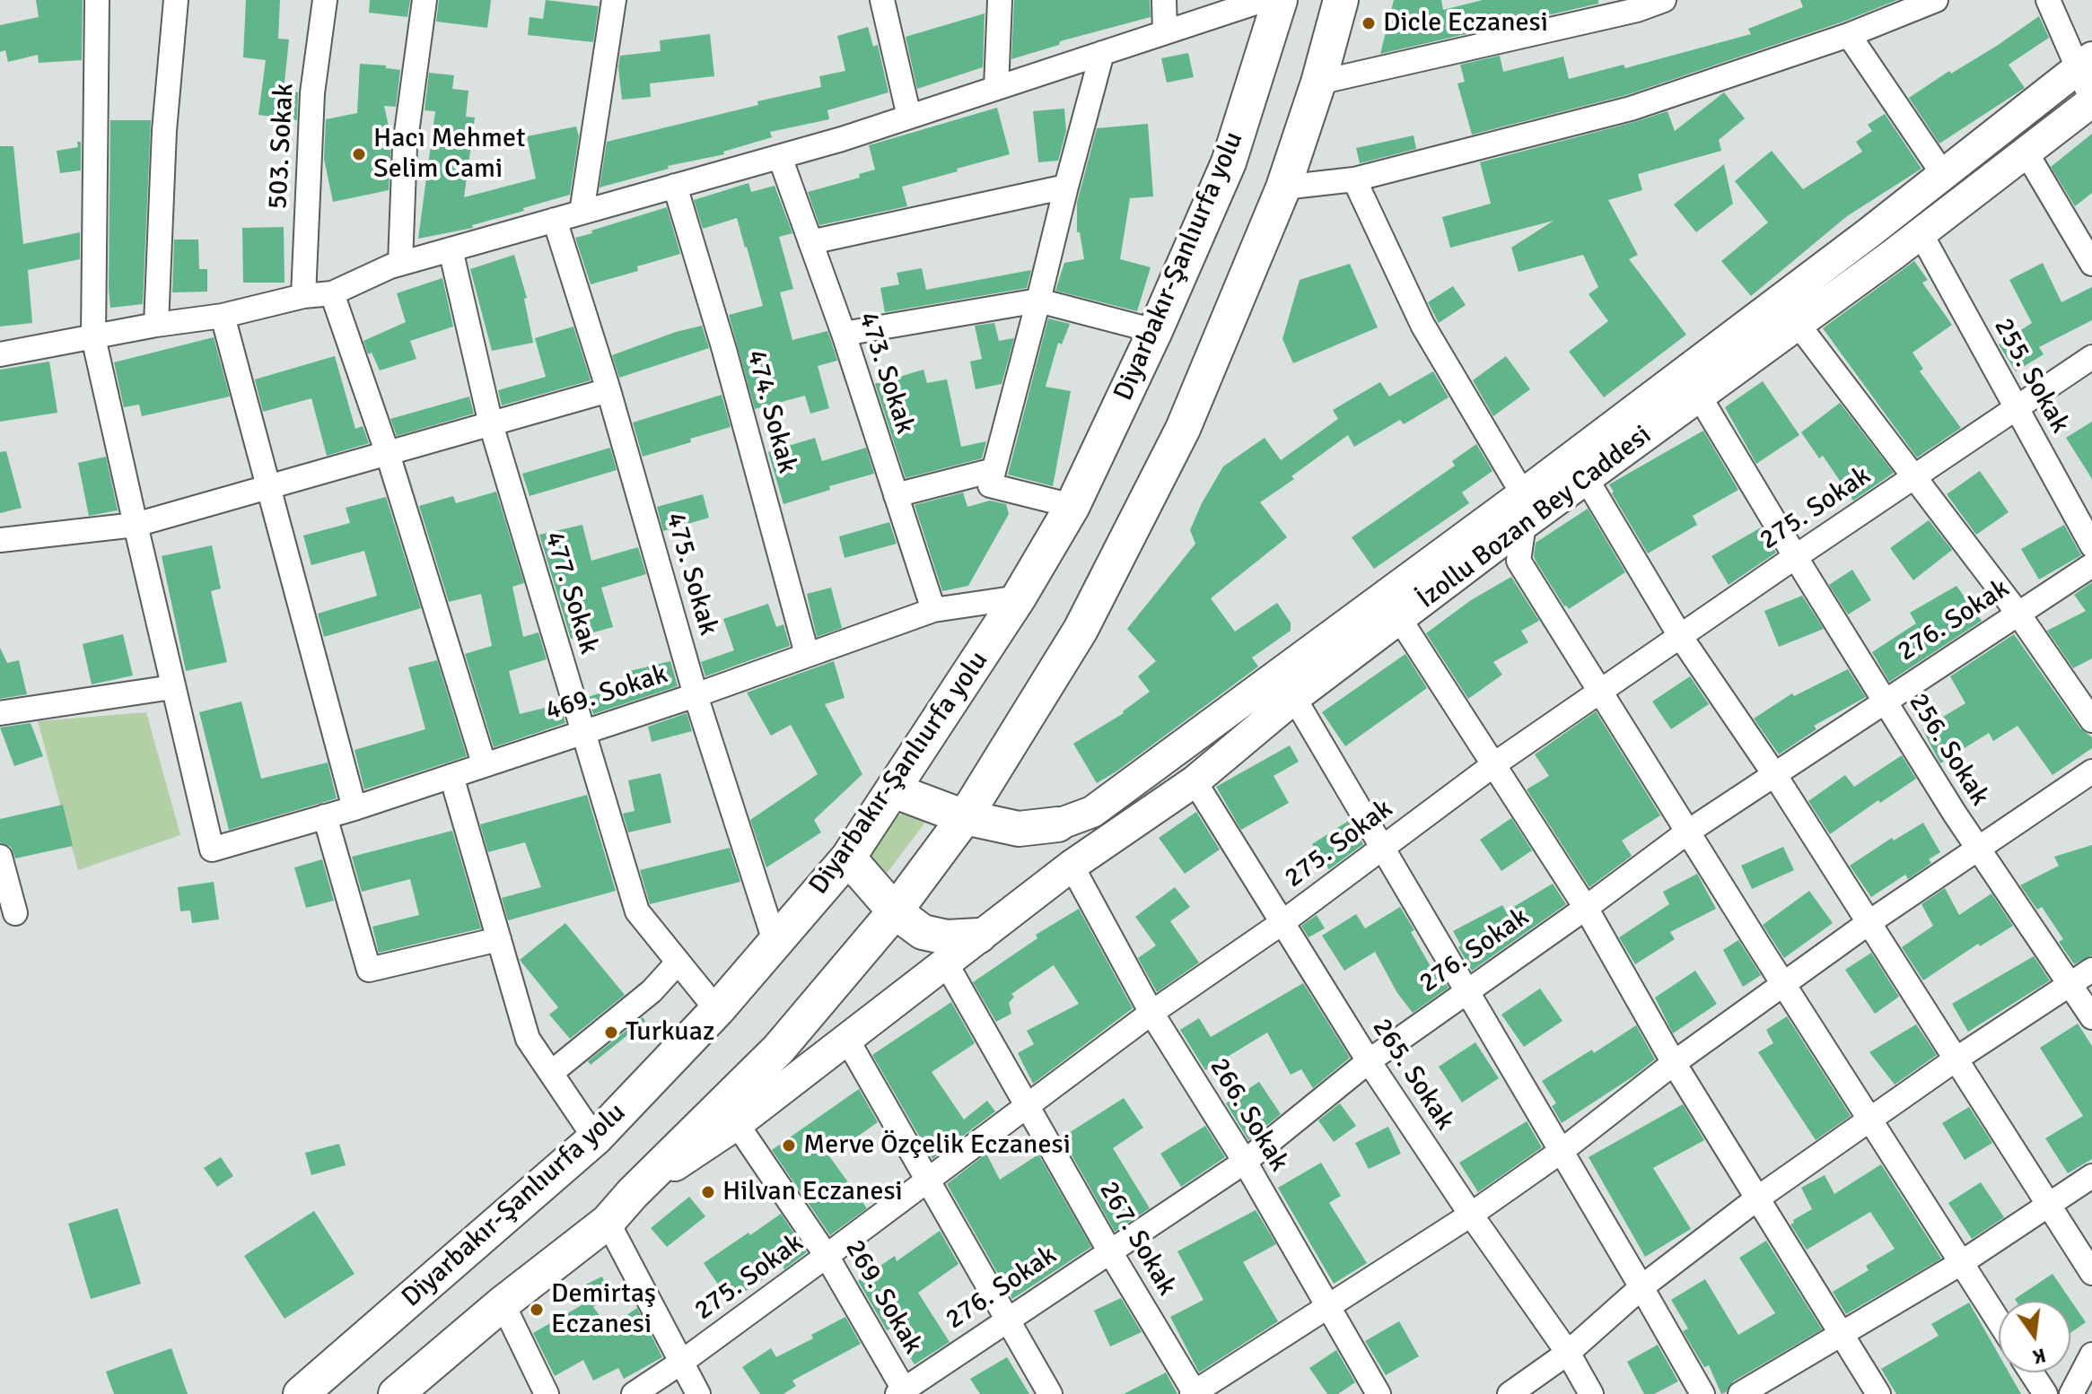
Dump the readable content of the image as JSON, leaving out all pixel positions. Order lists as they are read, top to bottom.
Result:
{
  "streets": {
    "highway": ["Diyarbakır-Şanlıurfa yolu"],
    "main road": ["İzollu Bozan Bey Caddesi"],
    "street": [
      "503. Sokak",
      "473. Sokak",
      "255. Sokak",
      "474. Sokak",
      "275. Sokak",
      "475. Sokak",
      "477. Sokak",
      "276. Sokak",
      "469. Sokak",
      "256. Sokak",
      "265. Sokak",
      "266. Sokak",
      "267. Sokak",
      "269. Sokak"
    ]
  },
  "crossings": [
    ["Diyarbakır-Şanlıurfa yolu", "475. Sokak"],
    ["Diyarbakır-Şanlıurfa yolu", "477. Sokak"],
    ["Diyarbakır-Şanlıurfa yolu", "469. Sokak"],
    ["473. Sokak", "469. Sokak"],
    ["255. Sokak", "275. Sokak"],
    ["255. Sokak", "İzollu Bozan Bey Caddesi"],
    ["474. Sokak", "469. Sokak"],
    ["275. Sokak", "256. Sokak"],
    ["275. Sokak", "265. Sokak"],
    ["275. Sokak", "266. Sokak"],
    ["275. Sokak", "267. Sokak"],
    ["275. Sokak", "269. Sokak"],
    ["İzollu Bozan Bey Caddesi", "256. Sokak"],
    ["İzollu Bozan Bey Caddesi", "265. Sokak"],
    ["İzollu Bozan Bey Caddesi", "266. Sokak"],
    ["İzollu Bozan Bey Caddesi", "267. Sokak"],
    ["İzollu Bozan Bey Caddesi", "269. Sokak"],
    ["475. Sokak", "469. Sokak"],
    ["477. Sokak", "469. Sokak"],
    ["276. Sokak", "256. Sokak"],
    ["276. Sokak", "265. Sokak"],
    ["276. Sokak", "266. Sokak"],
    ["276. Sokak", "267. Sokak"],
    ["276. Sokak", "269. Sokak"]
  ],
  "places": [
    "Dicle Eczanesi",
    "Hacı Mehmet Selim Cami",
    "Turkuaz",
    "Merve Özçelik Eczanesi",
    "Hilvan Eczanesi",
    "Demirtaş Eczanesi"
  ],
  "north": "bottom"
}
